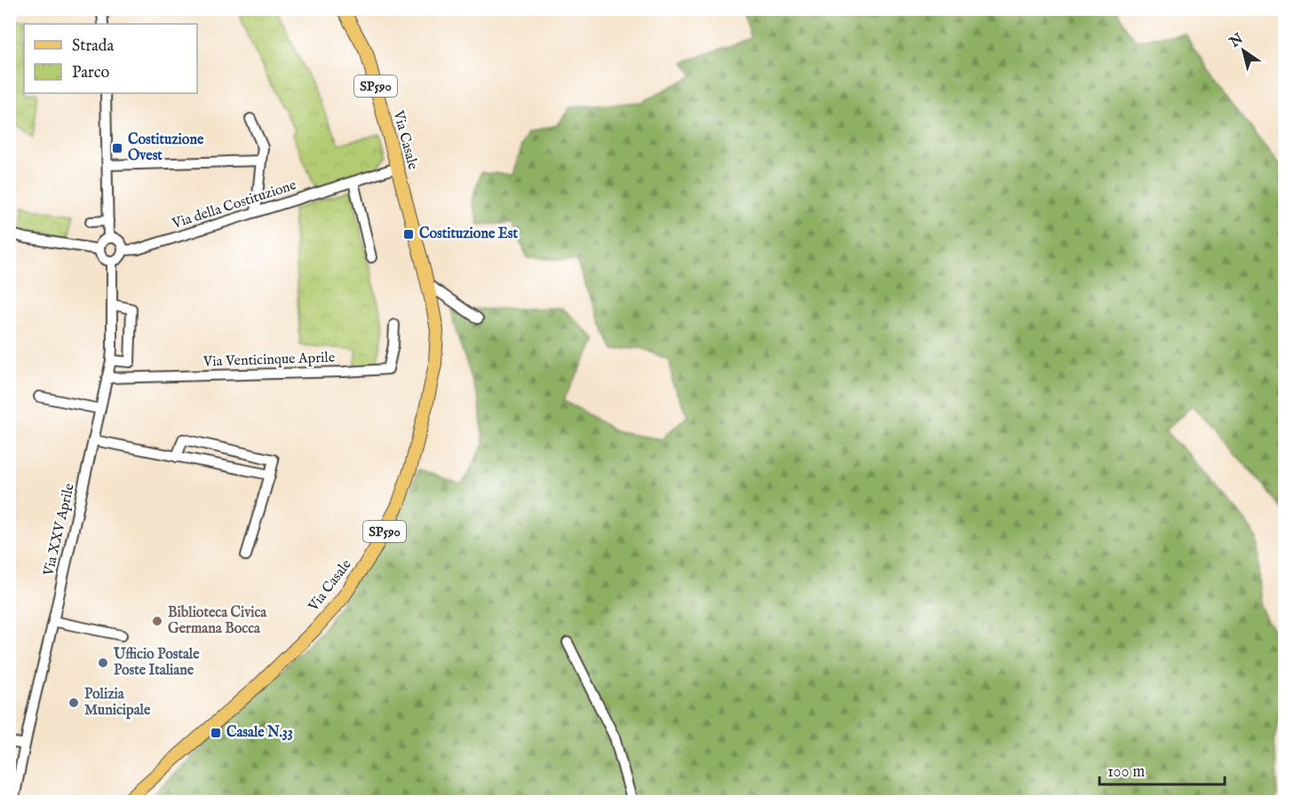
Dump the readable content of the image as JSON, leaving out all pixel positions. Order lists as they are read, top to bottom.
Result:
{
  "streets": {
    "main road": ["SP590", "Via Casale"],
    "street": ["Via della Costituzione", "Via Venticinque Aprile", "Via XXV Aprile"]
  },
  "crossings": [
    ["Via Casale", "Via della Costituzione"],
    ["Via della Costituzione", "Via XXV Aprile"],
    ["Via Venticinque Aprile", "Via XXV Aprile"]
  ],
  "places": {
    "transit": ["Costituzione Ovest", "Costituzione Est", "Casale N.33"],
    "other": ["Biblioteca Civica Germana Bocca", "Ufficio Postale Poste Italiane", "Polizia Municipale"]
  },
  "legend": ["Strada", "Parco"],
  "scale_bar": "100 m",
  "north": "top left"
}
